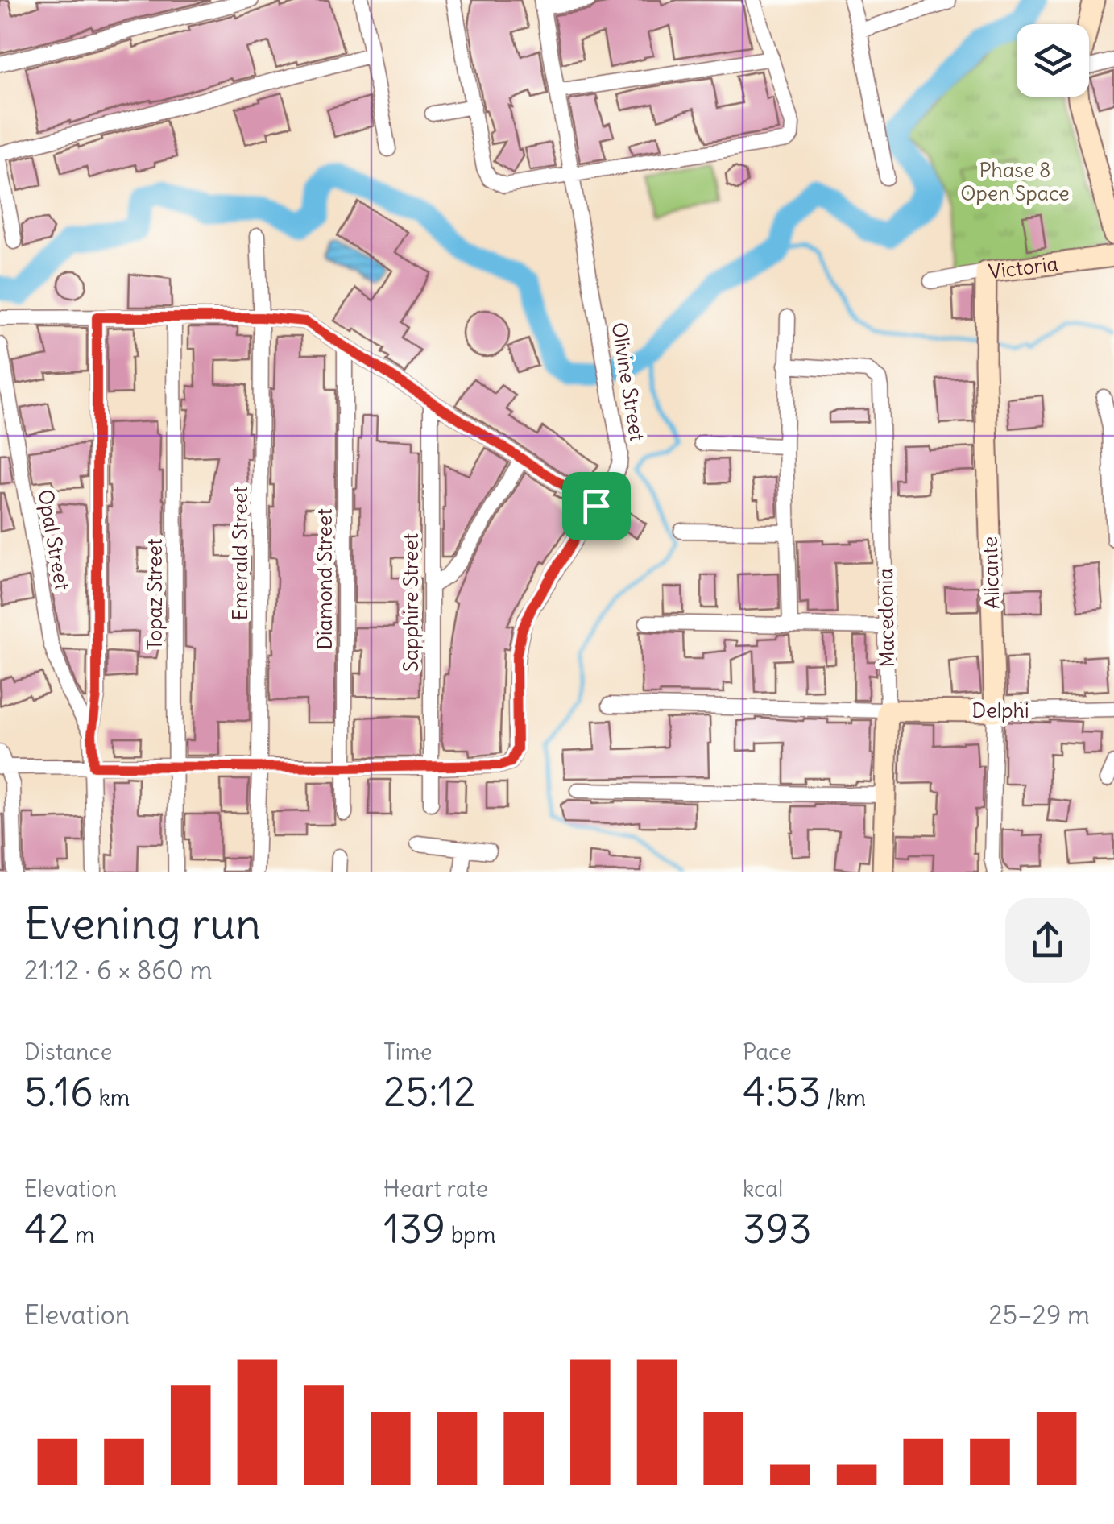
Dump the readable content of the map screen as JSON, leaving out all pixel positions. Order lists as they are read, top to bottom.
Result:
{
  "streets": {
    "street": [
      "Victoria",
      "Olivine Street",
      "Opal Street",
      "Emerald Street",
      "Alicante",
      "Diamond Street",
      "Topaz Street",
      "Sapphire Street",
      "Macedonia",
      "Delphi"
    ]
  },
  "crossings": [
    ["Victoria", "Alicante"],
    ["Olivine Street", "Sapphire Street"],
    ["Alicante", "Delphi"],
    ["Macedonia", "Delphi"]
  ],
  "parks": ["Phase 8 Open Space"],
  "page": {
    "heading": ["Evening run", "21:12 · 6 × 860 m"],
    "stats": [
      ["Distance", "5.16 km"],
      ["Time", "25:12"],
      ["Pace", "4:53 /km"],
      ["Elevation", "42 m"],
      ["Heart rate", "139 bpm"],
      ["kcal", "393"]
    ],
    "chart": ["Elevation", "25–29 m"]
  }
}
